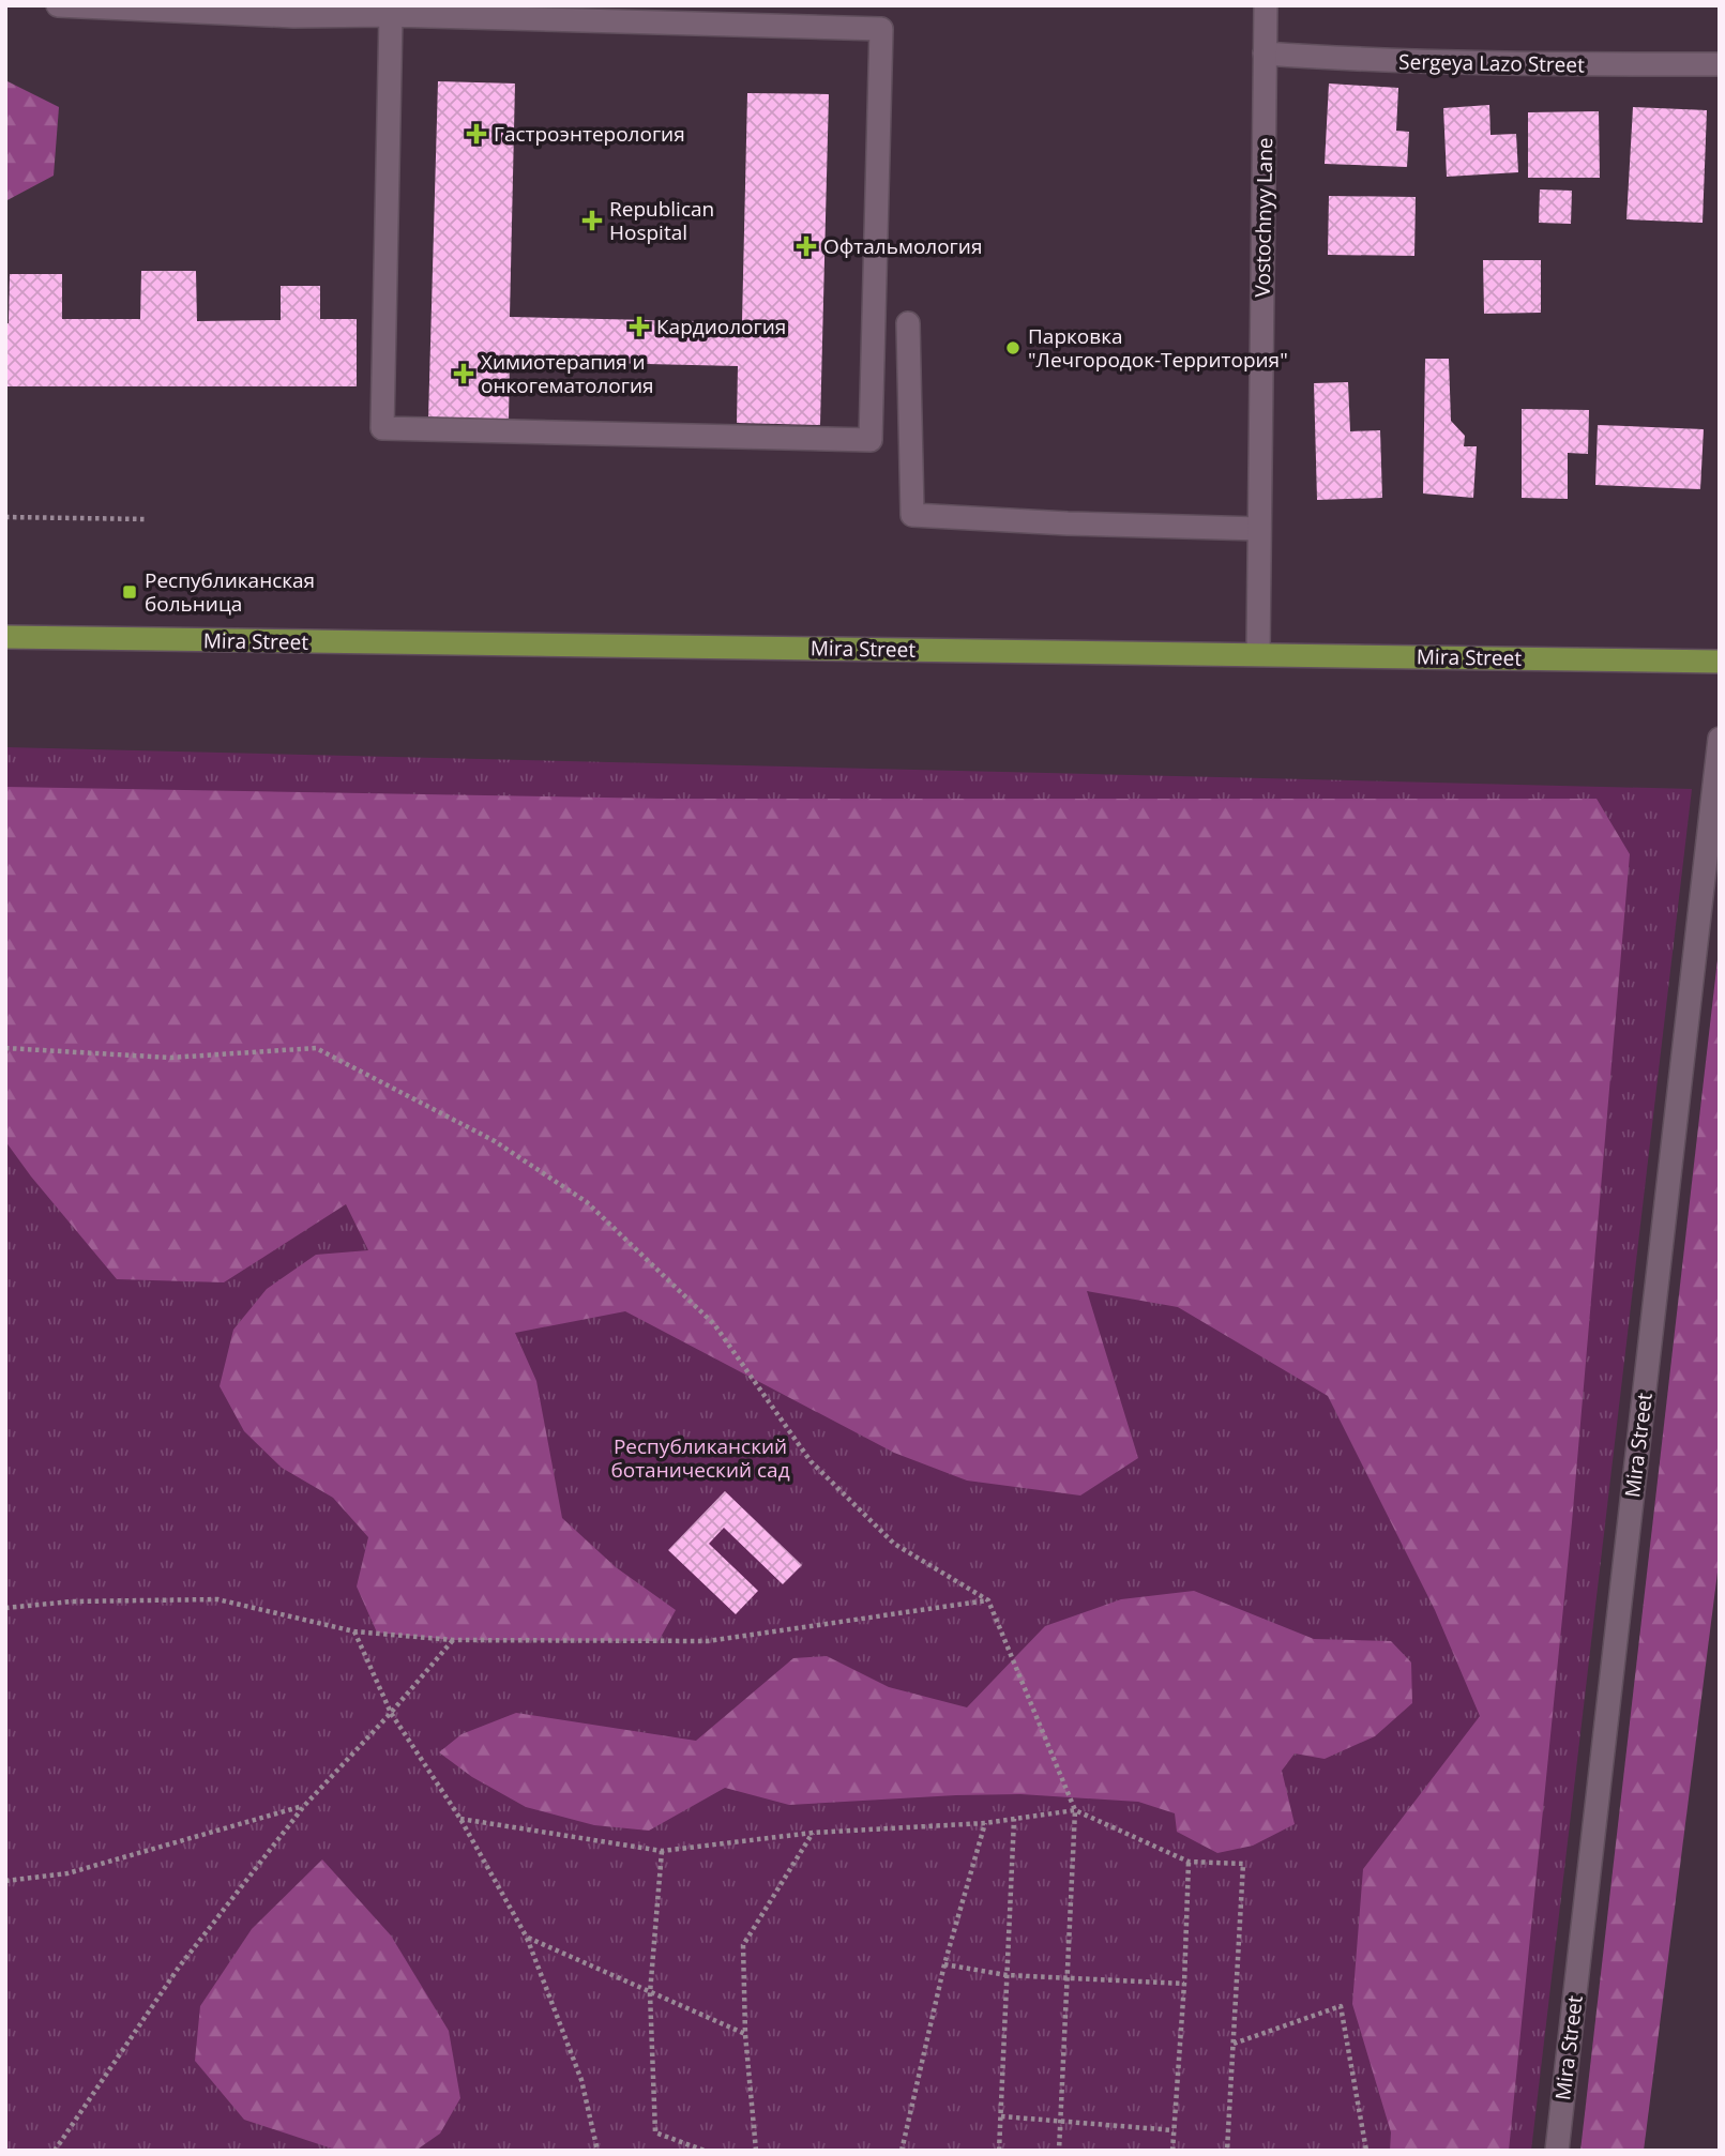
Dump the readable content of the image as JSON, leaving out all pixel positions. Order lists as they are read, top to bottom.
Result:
{
  "streets": {
    "main road": ["Mira Street"],
    "street": ["Sergeya Lazo Street", "Vostochnyy Lane"]
  },
  "crossings": [
    ["Sergeya Lazo Street", "Vostochnyy Lane"],
    ["Vostochnyy Lane", "Mira Street"]
  ],
  "parks": ["Республиканский ботанический сад"],
  "places": {
    "health": [
      "Гастроэнтерология",
      "Republican Hospital",
      "Офтальмология",
      "Кардиология",
      "Химиотерапия и онкогематология"
    ],
    "other": ["Парковка \"Лечгородок-Территория\""],
    "transit": ["Республиканская больница"]
  }
}
